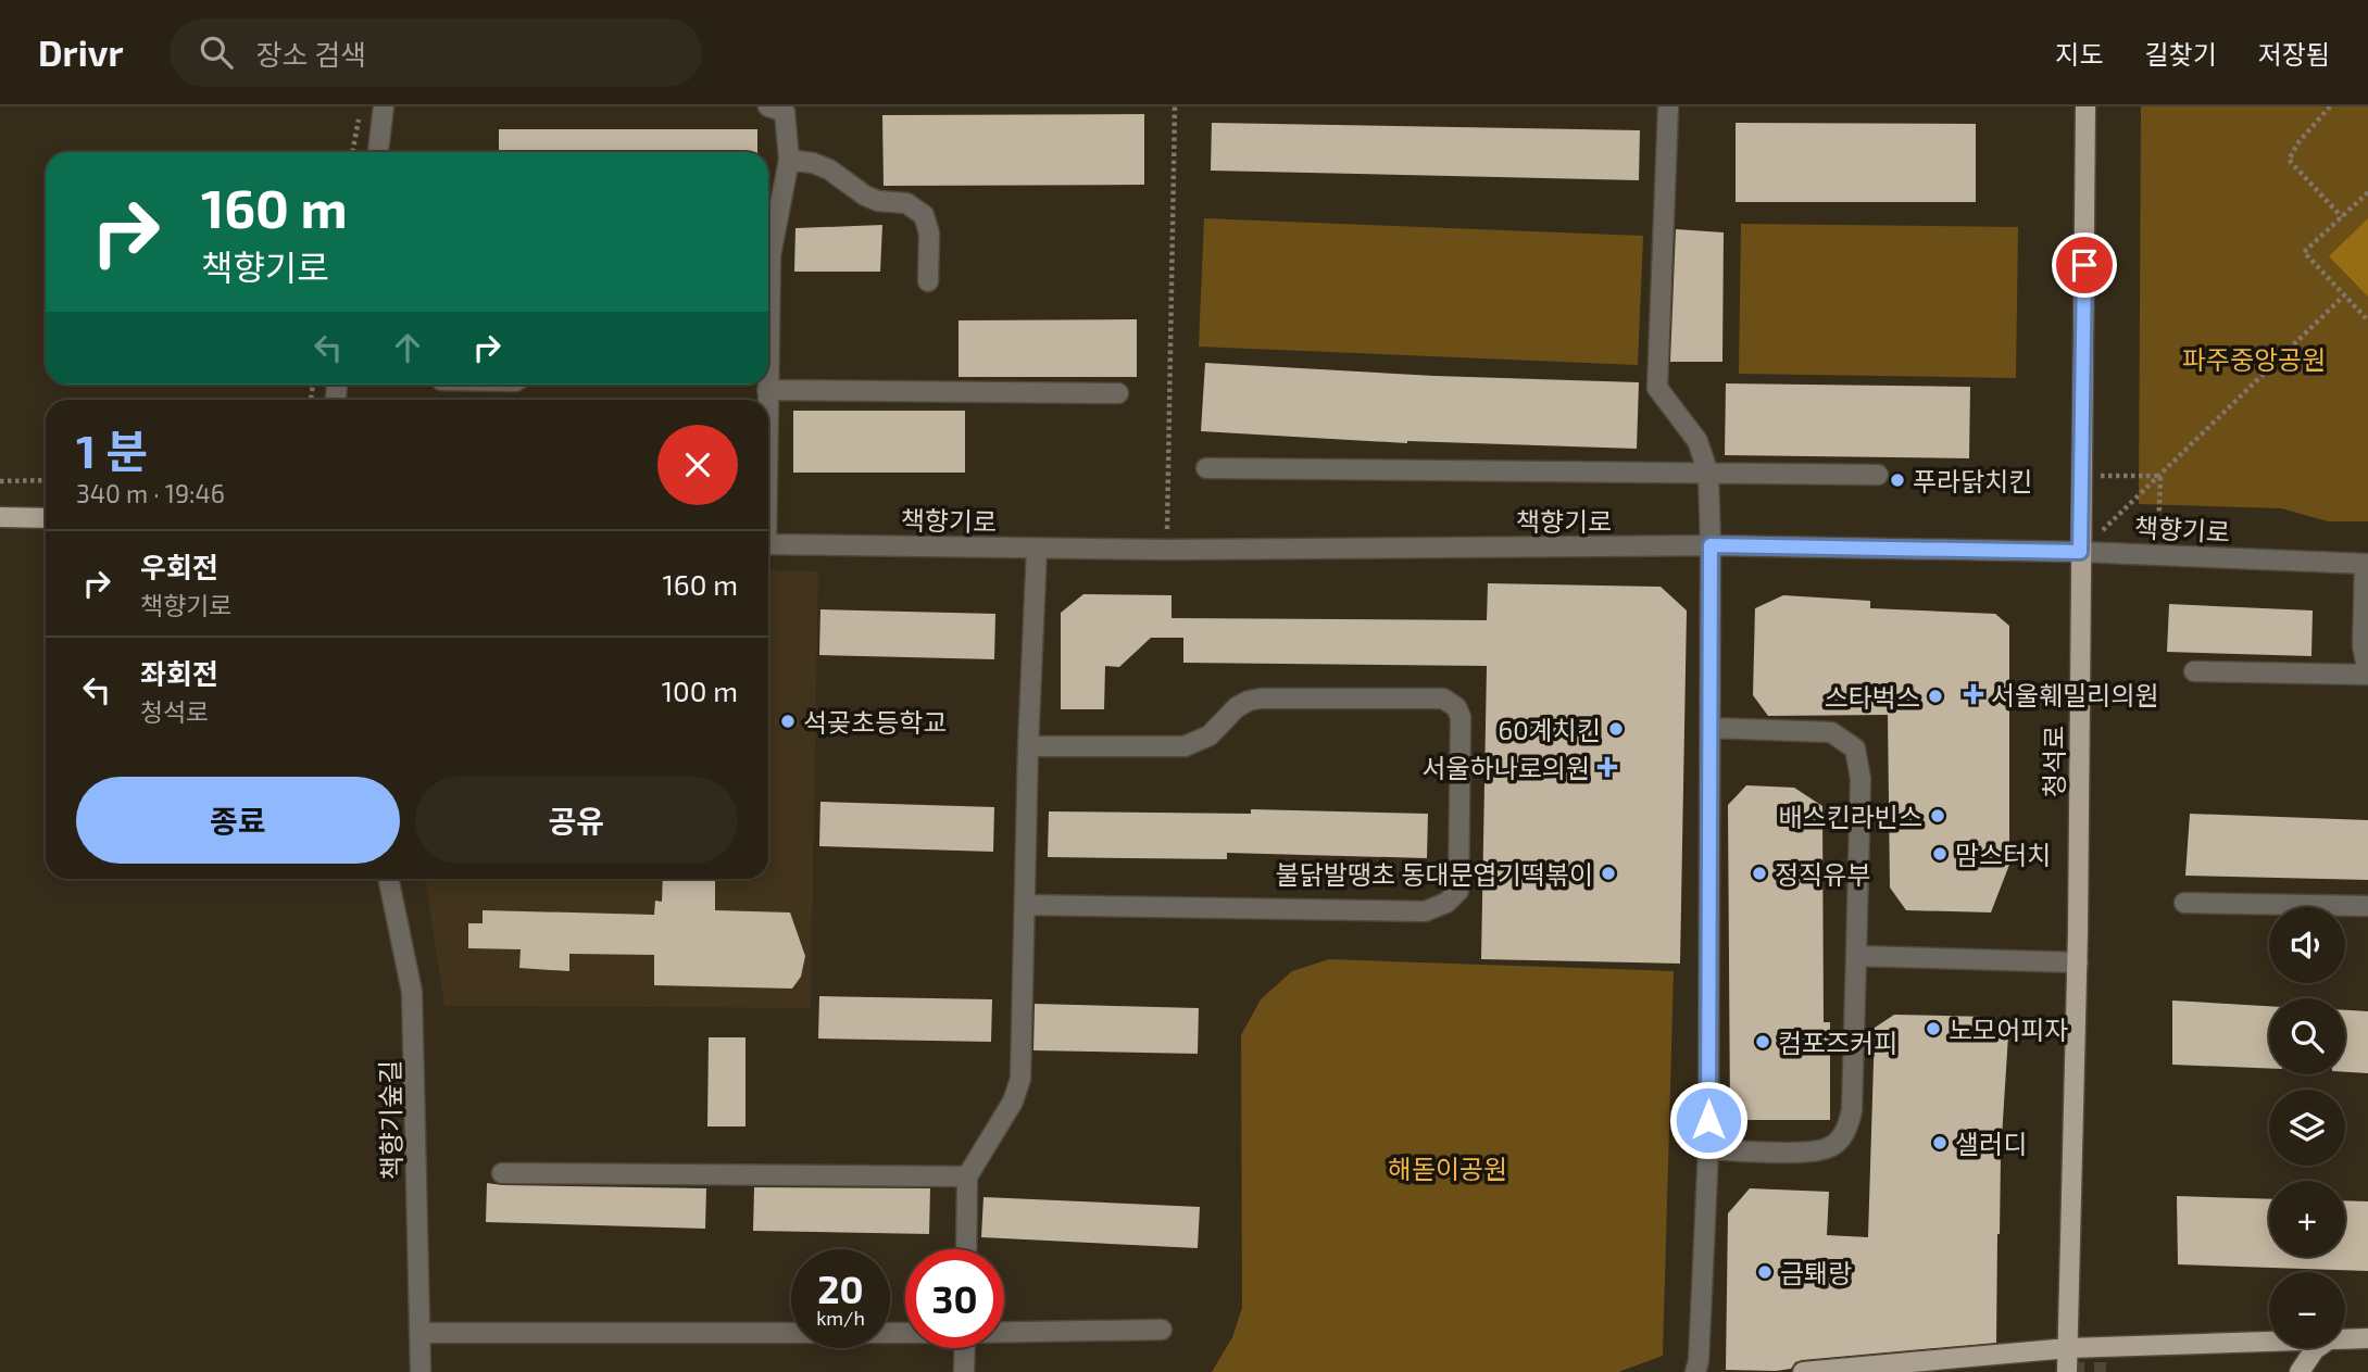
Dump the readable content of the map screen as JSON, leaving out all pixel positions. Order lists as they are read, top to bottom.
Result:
{
  "streets": {
    "main road": ["청석로"],
    "street": ["책향기로", "책향기숲길"]
  },
  "crossings": [
    ["책향기로", "청석로"]
  ],
  "parks": ["파주중앙공원", "해돋이공원"],
  "places": {
    "other": [
      "푸라닭치킨",
      "스타벅스",
      "석곶초등학교",
      "60계치킨",
      "배스킨라빈스",
      "맘스터치",
      "불닭발땡초 동대문엽기떡볶이",
      "정직유부",
      "노모어피자",
      "컴포즈커피",
      "샐러디",
      "금퇘랑"
    ],
    "health": ["서울훼밀리의원", "서울하나로의원"]
  },
  "page": {
    "header": "Drivr",
    "search": "장소 검색",
    "nav": ["지도", "길찾기", "저장됨"],
    "turn": ["160 m", "책향기로"],
    "heading": ["1 분", "340 m · 19:46"],
    "list": [
      {
        "name": "우회전",
        "note": "책향기로",
        "value": "160 m"
      },
      {
        "name": "좌회전",
        "note": "청석로",
        "value": "100 m"
      }
    ],
    "buttons": ["종료", "공유"],
    "map_buttons": ["+", "−"],
    "speed": "20 km/h",
    "limit": "30"
  }
}
